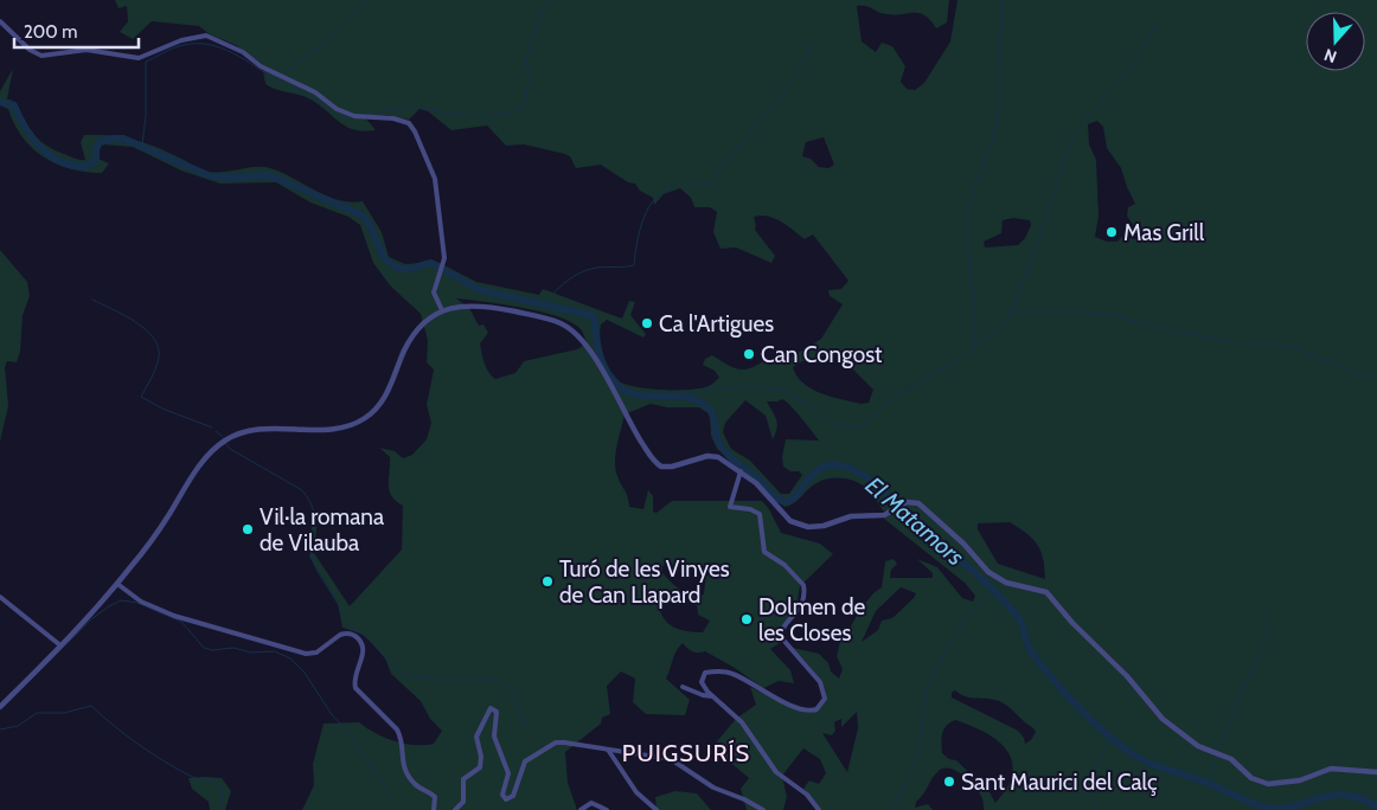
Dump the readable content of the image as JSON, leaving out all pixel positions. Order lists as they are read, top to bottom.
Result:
{
  "districts": ["PUIGSURÍS"],
  "water": ["El Matamors"],
  "places": [
    "Mas Grill",
    "Ca l'Artigues",
    "Can Congost",
    "Vil·la romana de Vilauba",
    "Turó de les Vinyes de Can Llapard",
    "Dolmen de les Closes",
    "Sant Maurici del Calç"
  ],
  "scale_bar": "200 m",
  "north": "bottom"
}
